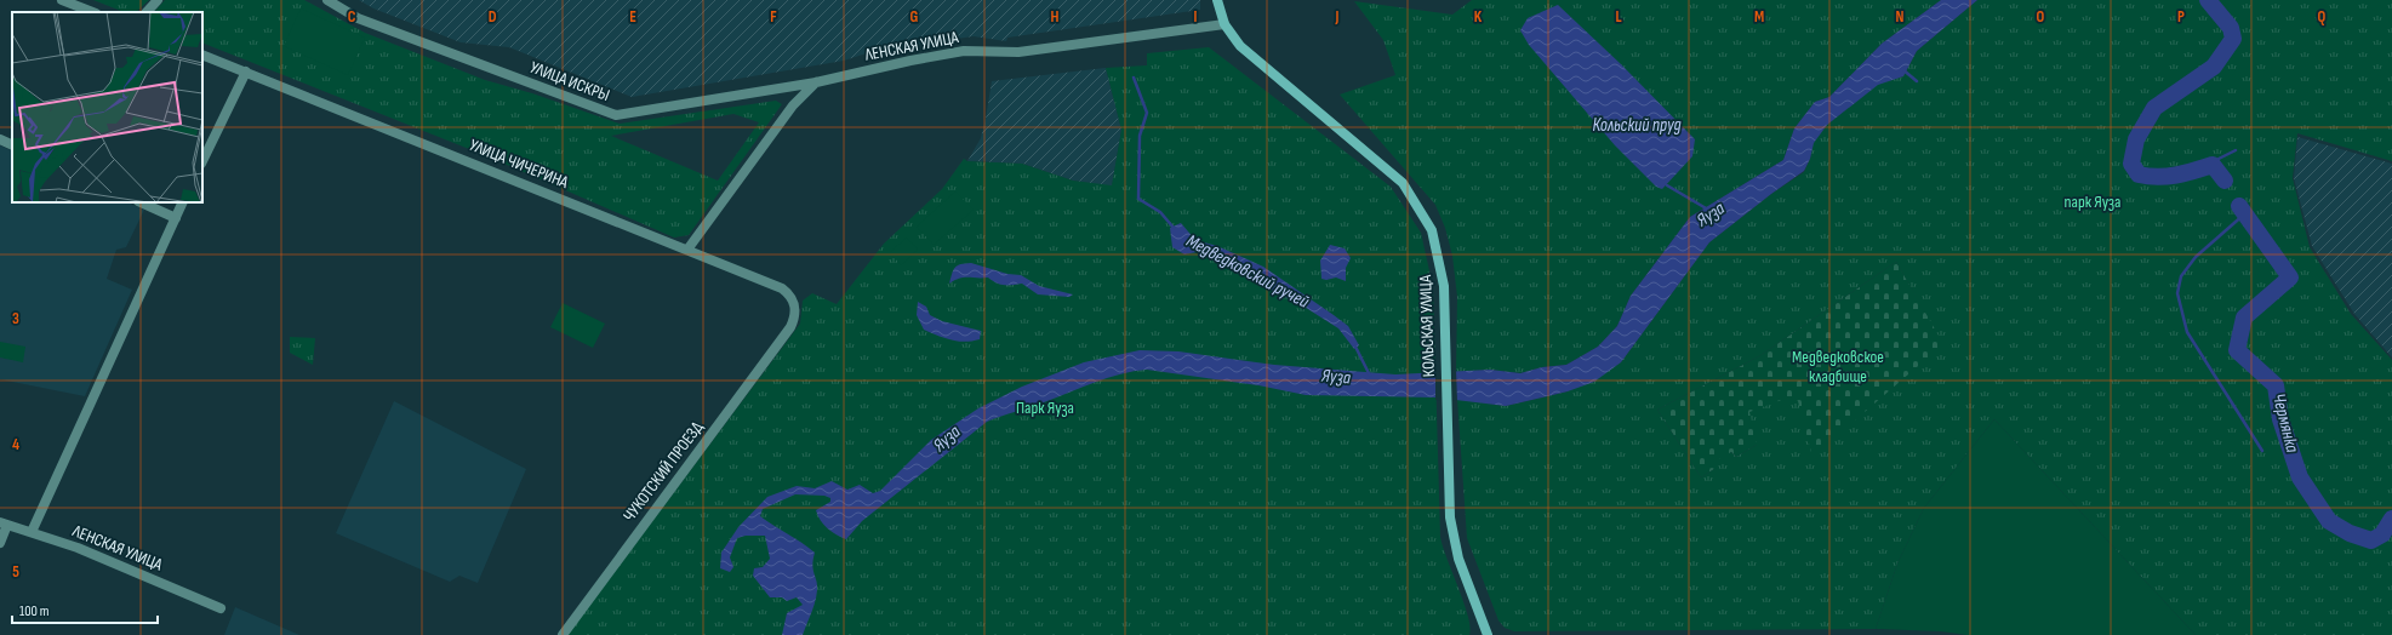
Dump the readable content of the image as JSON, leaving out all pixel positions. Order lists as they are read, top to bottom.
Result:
{
  "streets": {
    "main road": ["КОЛЬСКАЯ УЛИЦА"],
    "street": [
      "ЛЕНСКАЯ УЛИЦА",
      "УЛИЦА ИСКРЫ",
      "УЛИЦА ЧИЧЕРИНА",
      "ЧУКОТСКИЙ ПРОЕЗД"
    ]
  },
  "crossings": [
    ["ЛЕНСКАЯ УЛИЦА", "УЛИЦА ИСКРЫ"],
    ["ЛЕНСКАЯ УЛИЦА", "КОЛЬСКАЯ УЛИЦА"],
    ["УЛИЦА ЧИЧЕРИНА", "ЧУКОТСКИЙ ПРОЕЗД"]
  ],
  "water": [
    "Кольский пруд",
    "Яуза",
    "Медведковский ручей",
    "Чермянка"
  ],
  "parks": ["парк Яуза", "Медведковское кладбище", "Парк Яуза"],
  "scale_bar": "100 m",
  "grid": {
    "columns": [
      "C",
      "D",
      "E",
      "F",
      "G",
      "H",
      "I",
      "J",
      "K",
      "L",
      "M",
      "N",
      "O",
      "P",
      "Q"
    ],
    "rows": ["3", "4", "5"]
  }
}
